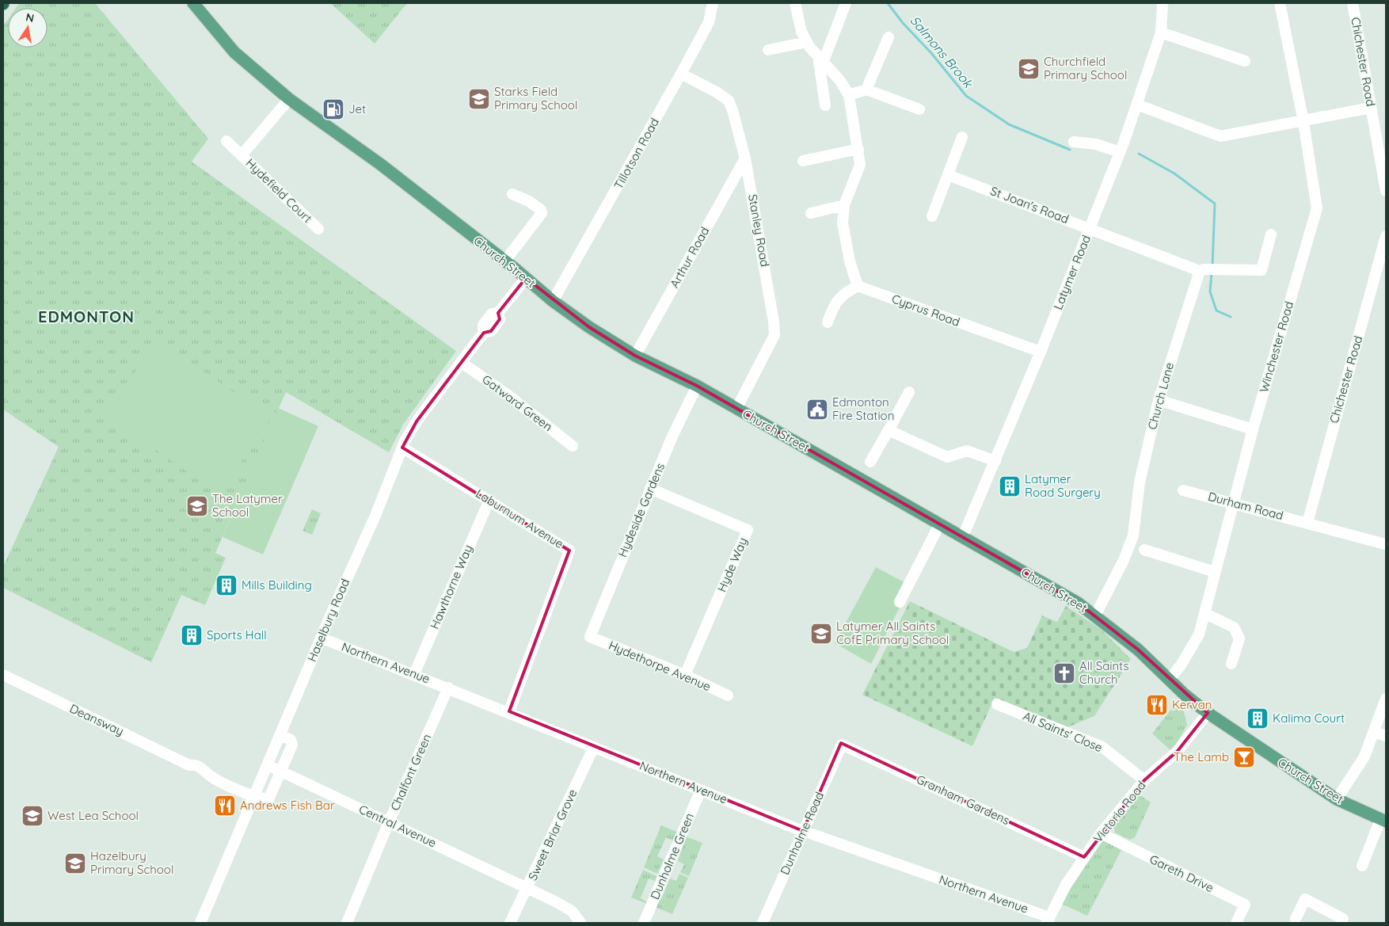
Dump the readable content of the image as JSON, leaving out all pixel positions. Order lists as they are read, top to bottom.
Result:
{
  "streets": {
    "main road": ["Church Street"],
    "street": [
      "Chichester Road",
      "Tillotson Road",
      "Hydefield Court",
      "St Joan's Road",
      "Stanley Road",
      "Arthur Road",
      "Latymer Road",
      "Cyprus Road",
      "Winchester Road",
      "Church Lane",
      "Gatward Green",
      "Durham Road",
      "Hydeside Gardens",
      "Laburnum Avenue",
      "Hyde Way",
      "Hawthorne Way",
      "Haselbury Road",
      "Northern Avenue",
      "Hydethorpe Avenue",
      "Deansway",
      "All Saints' Close",
      "Chalfont Green",
      "Granham Gardens",
      "Victoria Road",
      "Central Avenue",
      "Dunholme Road",
      "Sweet Briar Grove",
      "Dunholme Green",
      "Gareth Drive"
    ]
  },
  "crossings": [
    ["Chichester Road", "Durham Road"],
    ["Tillotson Road", "Stanley Road"],
    ["Tillotson Road", "Church Street"],
    ["Hydefield Court", "Church Street"],
    ["St Joan's Road", "Latymer Road"],
    ["St Joan's Road", "Church Lane"],
    ["Stanley Road", "Arthur Road"],
    ["Stanley Road", "Church Street"],
    ["Arthur Road", "Church Street"],
    ["Church Street", "Latymer Road"],
    ["Church Street", "Winchester Road"],
    ["Church Street", "Church Lane"],
    ["Church Street", "Hydeside Gardens"],
    ["Church Street", "Haselbury Road"],
    ["Church Street", "Victoria Road"],
    ["Latymer Road", "Cyprus Road"],
    ["Winchester Road", "Durham Road"],
    ["Gatward Green", "Haselbury Road"],
    ["Hydeside Gardens", "Hyde Way"],
    ["Hydeside Gardens", "Hydethorpe Avenue"],
    ["Laburnum Avenue", "Hawthorne Way"],
    ["Laburnum Avenue", "Haselbury Road"],
    ["Laburnum Avenue", "Northern Avenue"],
    ["Hyde Way", "Hydethorpe Avenue"],
    ["Hawthorne Way", "Northern Avenue"],
    ["Haselbury Road", "Northern Avenue"],
    ["Haselbury Road", "Deansway"],
    ["Haselbury Road", "Central Avenue"],
    ["Northern Avenue", "Chalfont Green"],
    ["Northern Avenue", "Victoria Road"],
    ["Northern Avenue", "Dunholme Road"],
    ["Northern Avenue", "Sweet Briar Grove"],
    ["Northern Avenue", "Dunholme Green"],
    ["All Saints' Close", "Victoria Road"],
    ["Chalfont Green", "Central Avenue"],
    ["Granham Gardens", "Victoria Road"],
    ["Granham Gardens", "Dunholme Road"],
    ["Victoria Road", "Gareth Drive"],
    ["Central Avenue", "Sweet Briar Grove"]
  ],
  "districts": ["EDMONTON"],
  "water": ["Salmons Brook"],
  "places": {
    "school or university": [
      "Churchfield Primary School",
      "Starks Field Primary School",
      "The Latymer School",
      "Latymer All Saints CofE Primary School",
      "West Lea School",
      "Hazelbury Primary School"
    ],
    "fuel station": ["Jet"],
    "public building": ["Edmonton Fire Station"],
    "building": [
      "Latymer Road Surgery",
      "Mills Building",
      "Sports Hall",
      "Kalima Court"
    ],
    "church": ["All Saints Church"],
    "restaurant": ["Kervan", "Andrews Fish Bar"],
    "bar": ["The Lamb"]
  },
  "north": "top"
}
